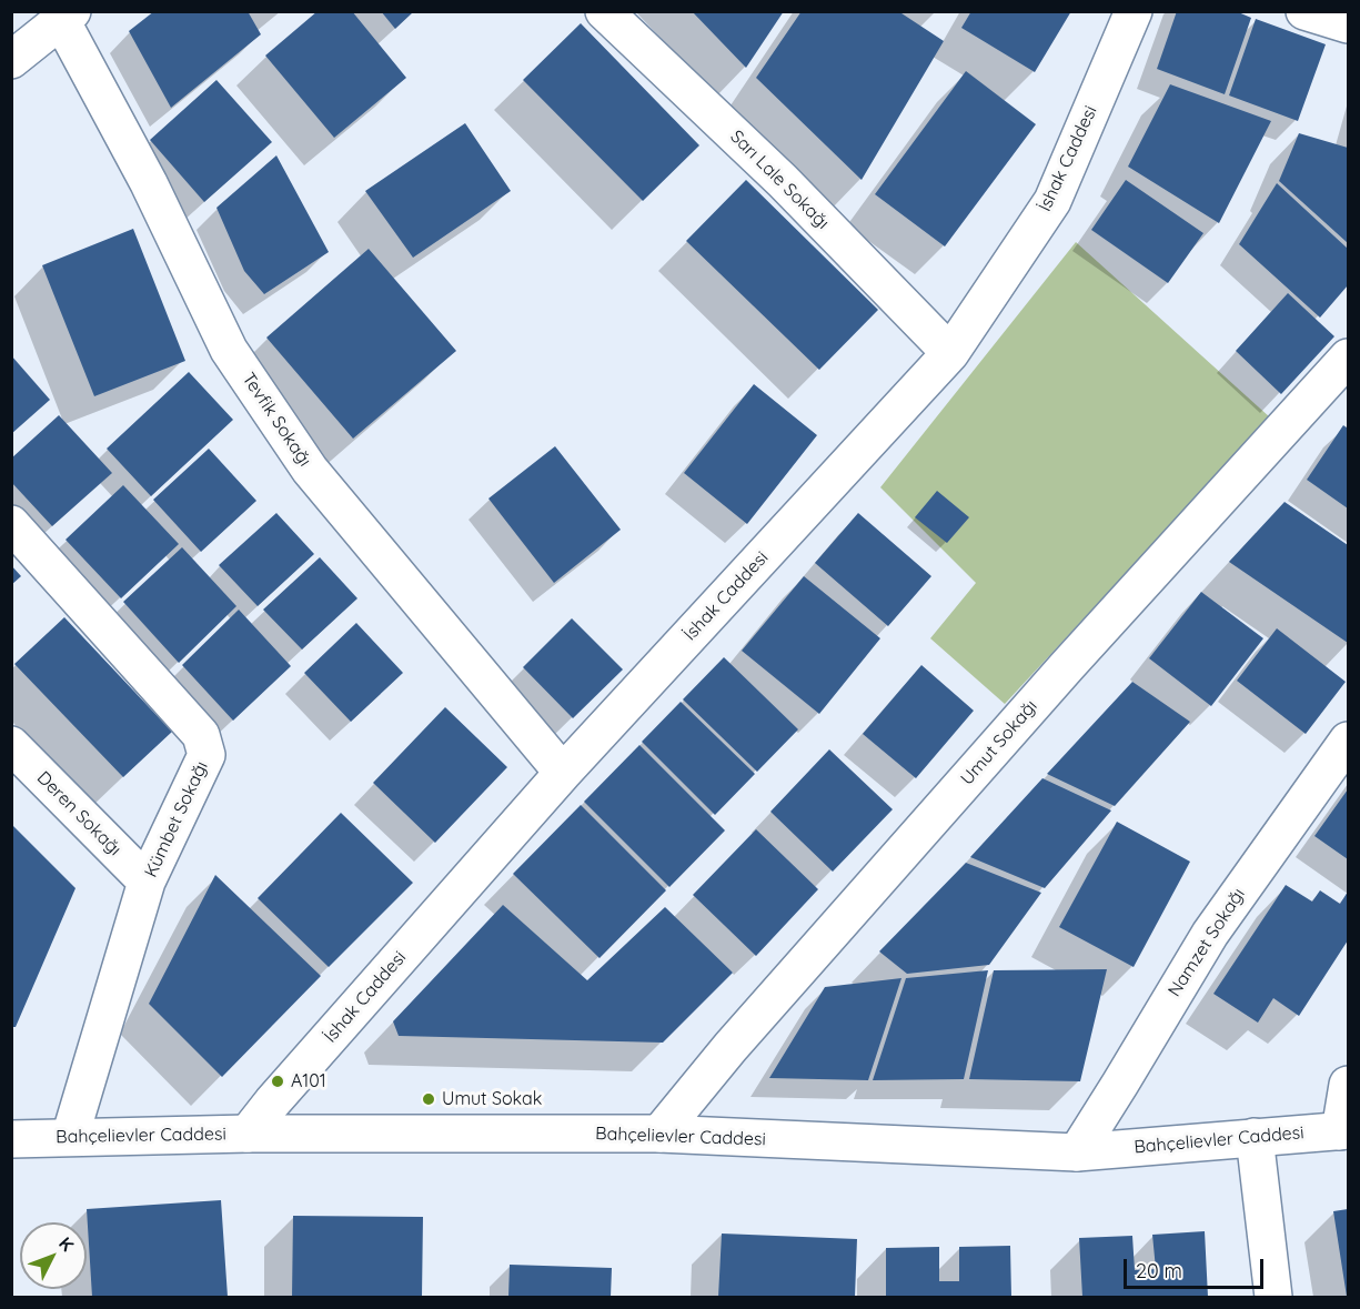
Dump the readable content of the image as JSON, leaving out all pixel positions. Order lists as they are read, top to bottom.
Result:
{
  "streets": {
    "street": [
      "İshak Caddesi",
      "Sarı Lale Sokağı",
      "Tevfik Sokağı",
      "Umut Sokağı",
      "Deren Sokağı",
      "Kümbet Sokağı",
      "Namzet Sokağı",
      "Bahçelievler Caddesi"
    ]
  },
  "crossings": [
    ["İshak Caddesi", "Sarı Lale Sokağı"],
    ["İshak Caddesi", "Tevfik Sokağı"],
    ["İshak Caddesi", "Bahçelievler Caddesi"],
    ["Umut Sokağı", "Bahçelievler Caddesi"],
    ["Deren Sokağı", "Kümbet Sokağı"],
    ["Kümbet Sokağı", "Bahçelievler Caddesi"],
    ["Namzet Sokağı", "Bahçelievler Caddesi"]
  ],
  "places": ["A101", "Umut Sokak"],
  "scale_bar": "20 m",
  "north": "top right"
}
